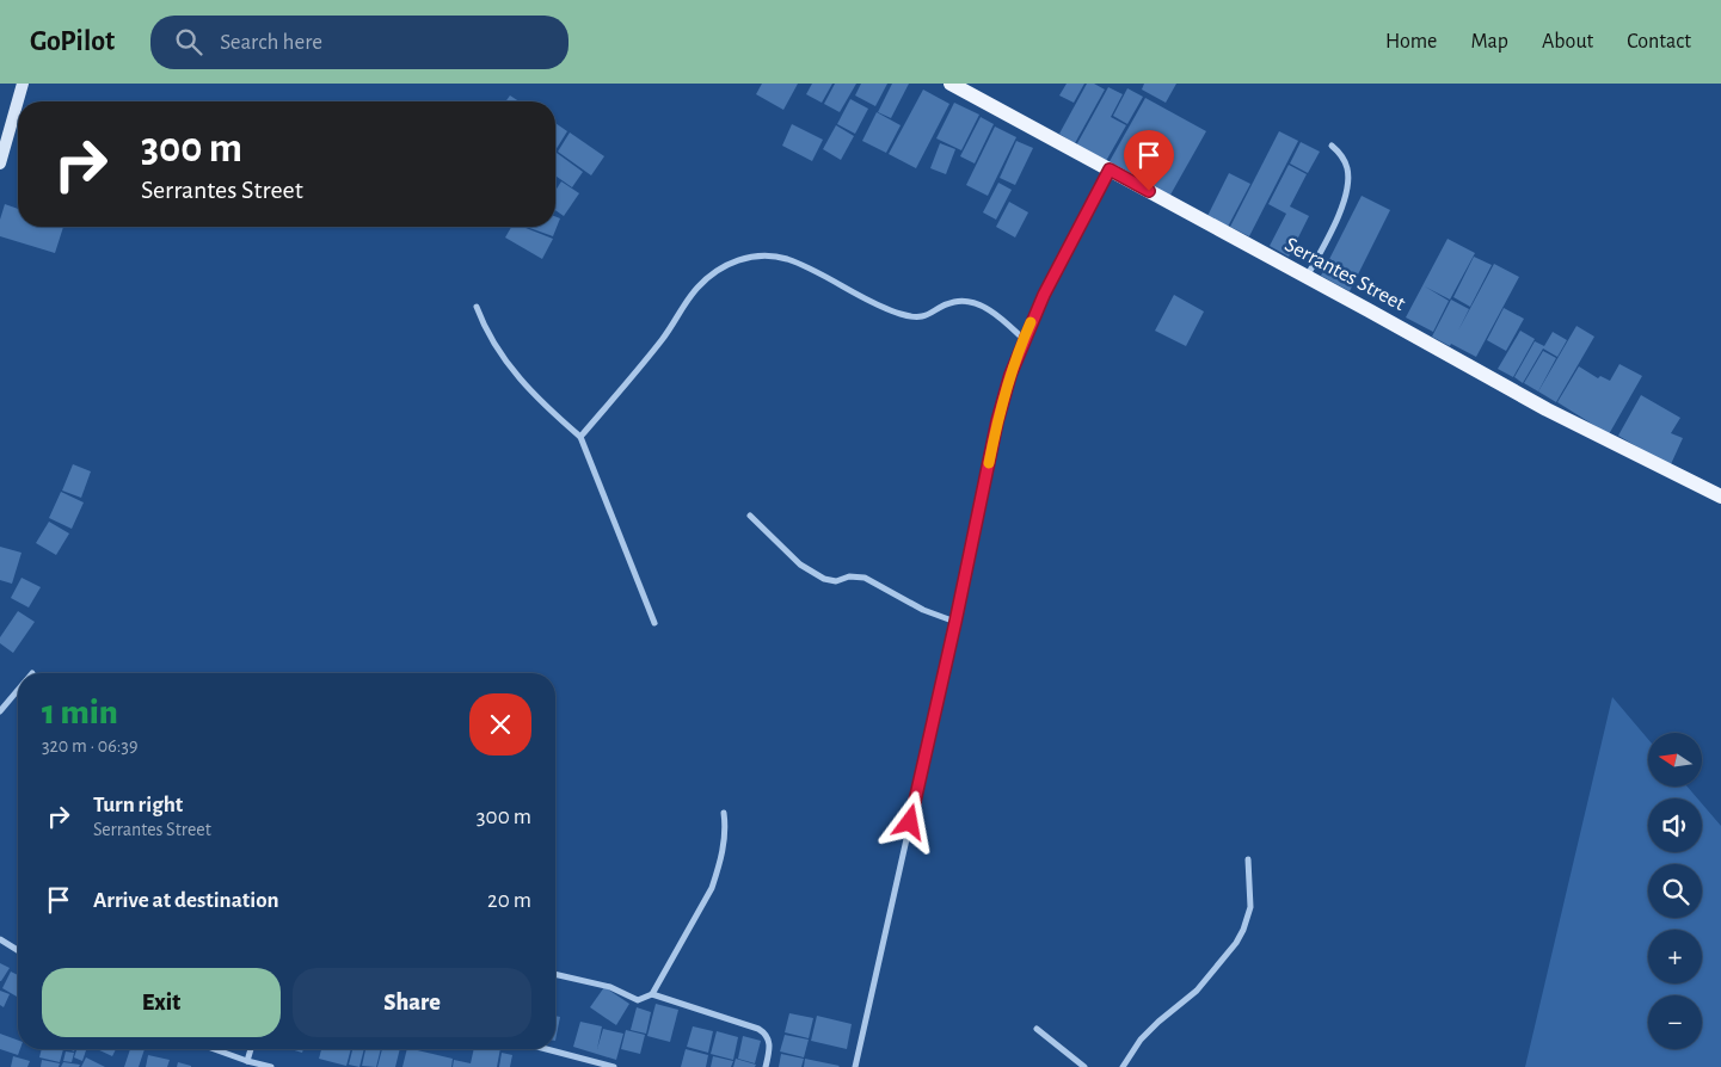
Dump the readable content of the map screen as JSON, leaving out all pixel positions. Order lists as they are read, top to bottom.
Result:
{
  "streets": {
    "main road": ["Serrantes Street"]
  },
  "north": "left",
  "page": {
    "header": "GoPilot",
    "search": "Search here",
    "nav": [
      "Home",
      "Map",
      "About",
      "Contact"
    ],
    "turn": ["300 m", "Serrantes Street"],
    "heading": ["1 min", "320 m · 06:39"],
    "map_buttons": ["+", "−"],
    "list": [
      {
        "name": "Turn right",
        "note": "Serrantes Street",
        "value": "300 m"
      },
      {
        "name": "Arrive at destination",
        "value": "20 m"
      }
    ],
    "buttons": ["Exit", "Share"]
  }
}
